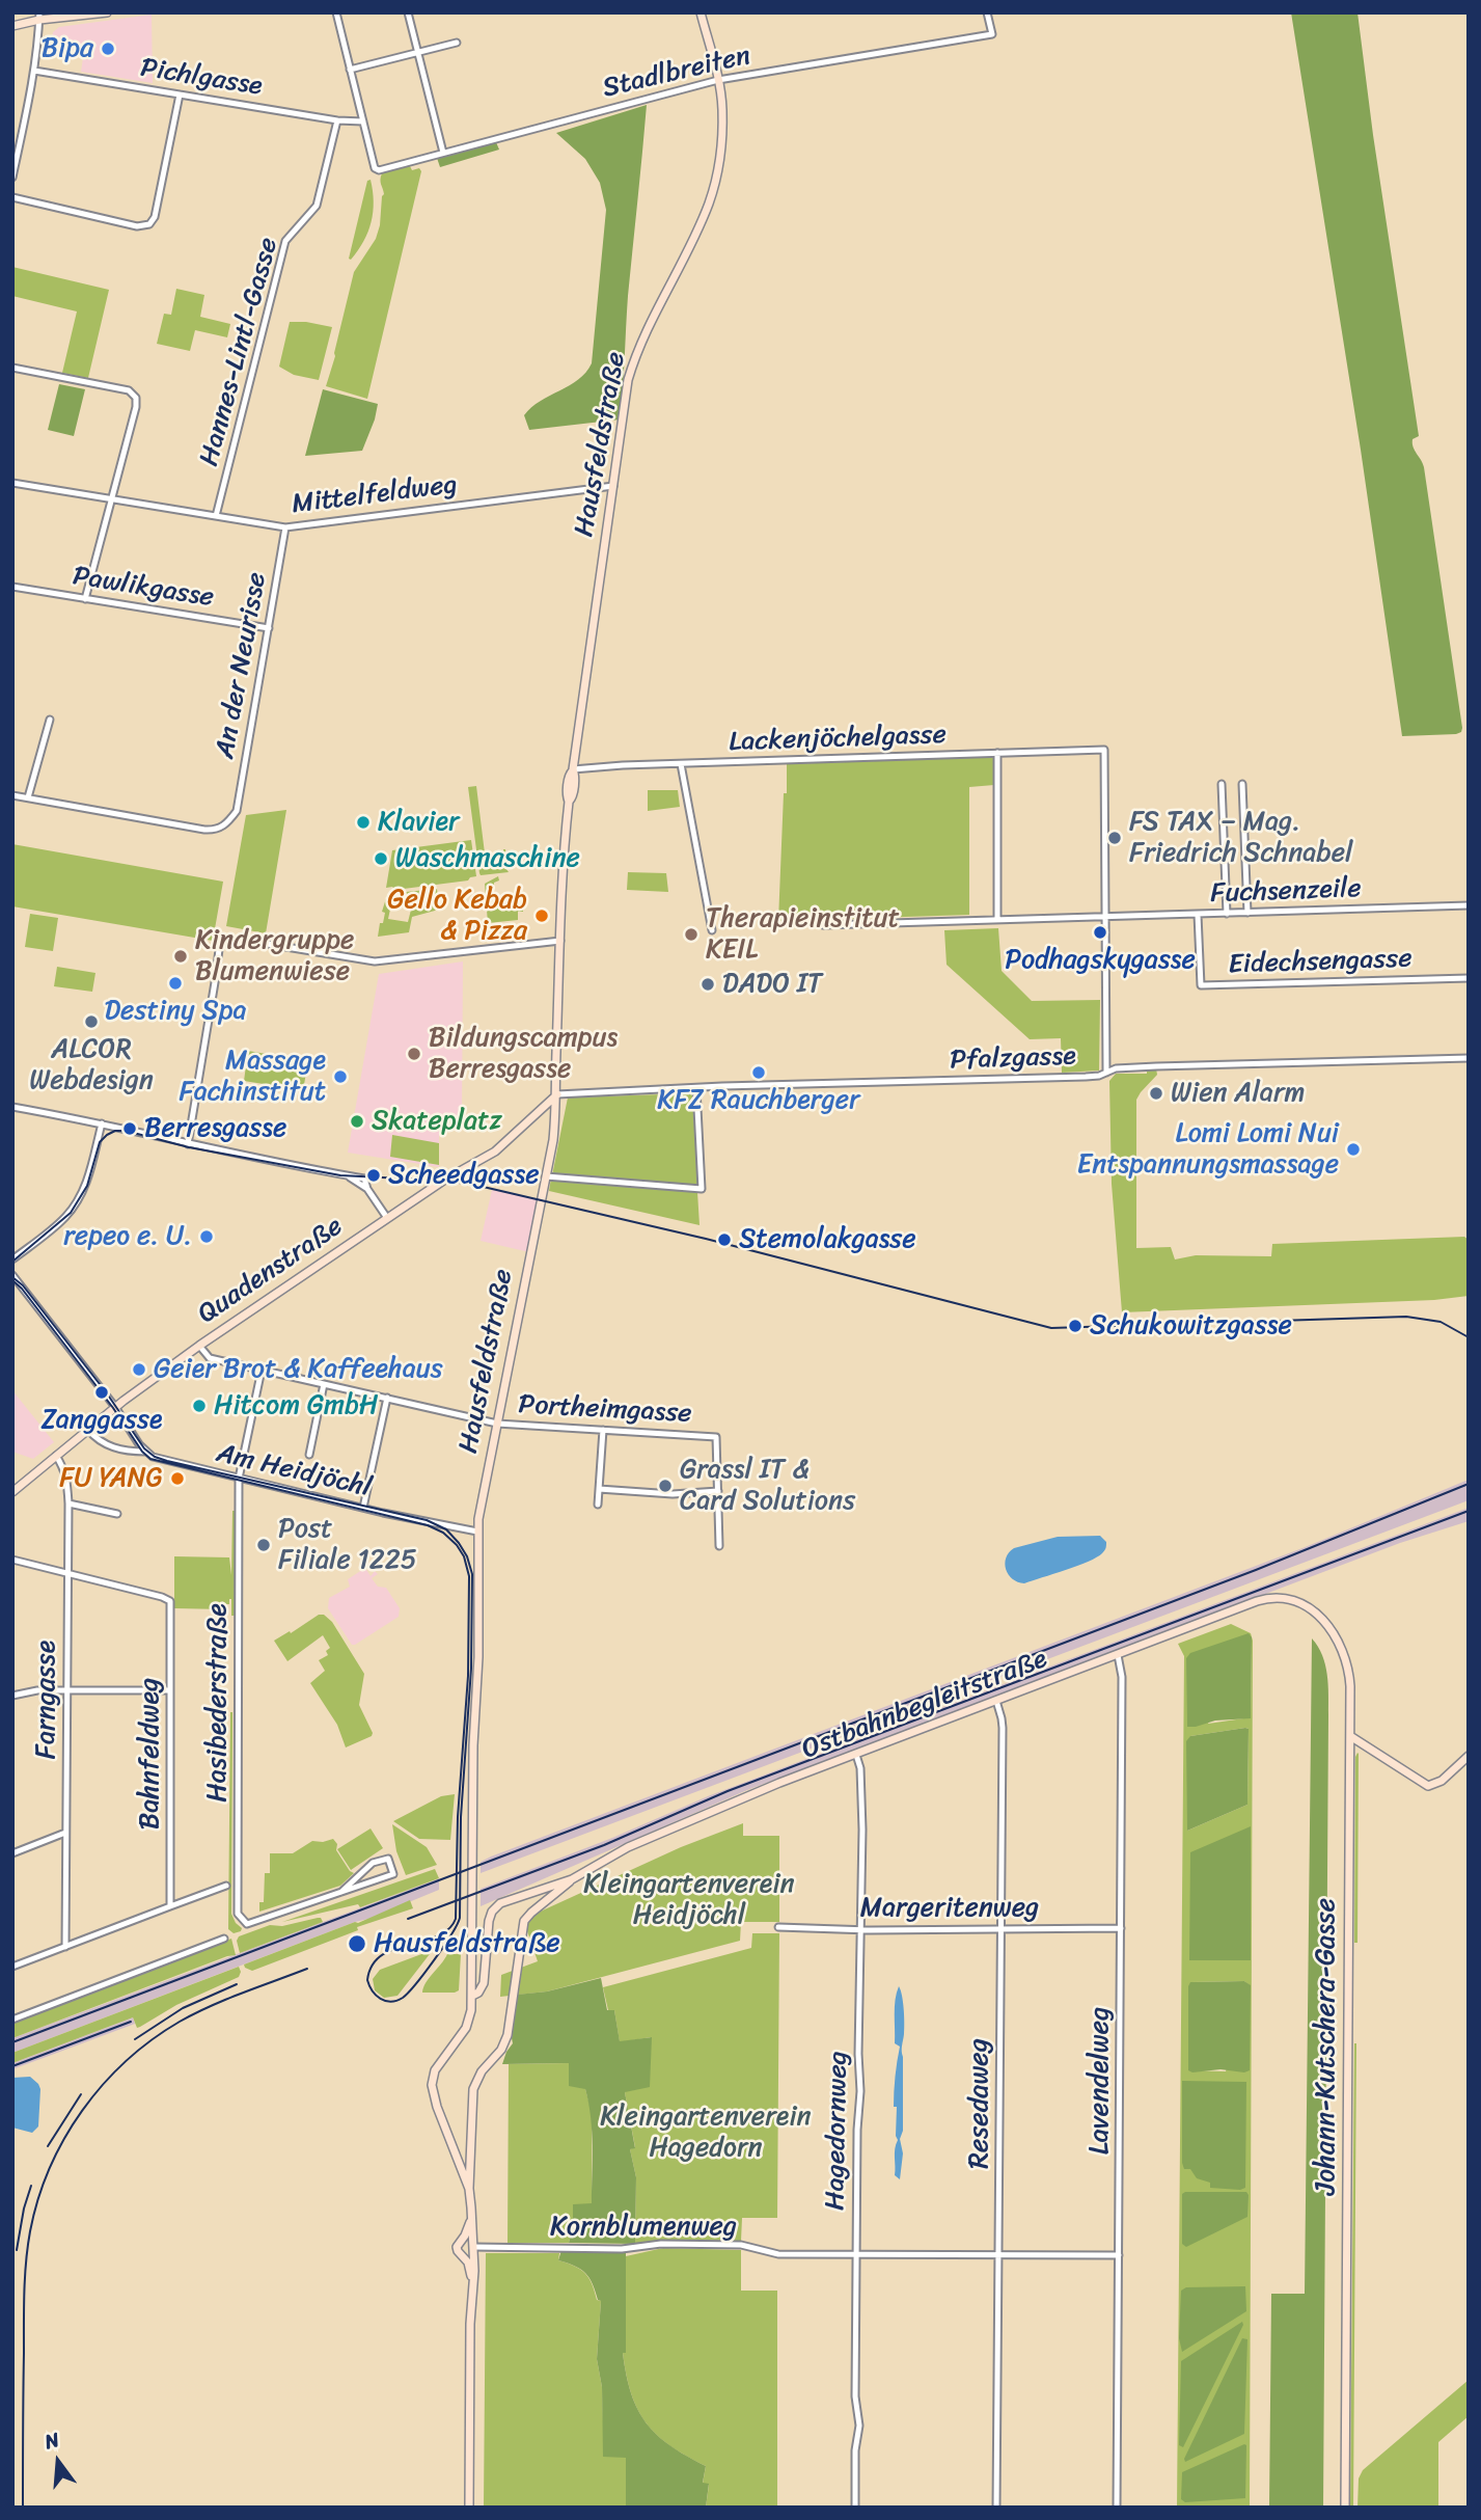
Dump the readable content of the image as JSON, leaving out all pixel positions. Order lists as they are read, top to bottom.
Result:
{
  "streets": {
    "street": [
      "Stadlbreiten",
      "Pichlgasse",
      "Hannes-Lintl-Gasse",
      "Hausfeldstraße",
      "Mittelfeldweg",
      "Pawlikgasse",
      "An der Neurisse",
      "Lackenjöchelgasse",
      "Fuchsenzeile",
      "Eidechsengasse",
      "Pfalzgasse",
      "Quadenstraße",
      "Portheimgasse",
      "Am Heidjöchl",
      "Farngasse",
      "Hasibederstraße",
      "Ostbahnbegleitstraße",
      "Bahnfeldweg",
      "Margeritenweg",
      "Johann-Kutschera-Gasse",
      "Lavendelweg",
      "Resedaweg",
      "Hagedornweg",
      "Kornblumenweg"
    ]
  },
  "crossings": [
    ["Stadlbreiten", "Pichlgasse"],
    ["Stadlbreiten", "Hausfeldstraße"],
    ["Pichlgasse", "Hannes-Lintl-Gasse"],
    ["Hannes-Lintl-Gasse", "Mittelfeldweg"],
    ["Hausfeldstraße", "Mittelfeldweg"],
    ["Hausfeldstraße", "Lackenjöchelgasse"],
    ["Hausfeldstraße", "Pfalzgasse"],
    ["Hausfeldstraße", "Quadenstraße"],
    ["Hausfeldstraße", "Portheimgasse"],
    ["Hausfeldstraße", "Am Heidjöchl"],
    ["Hausfeldstraße", "Ostbahnbegleitstraße"],
    ["Hausfeldstraße", "Kornblumenweg"],
    ["Mittelfeldweg", "An der Neurisse"],
    ["Pawlikgasse", "An der Neurisse"],
    ["Lackenjöchelgasse", "Fuchsenzeile"],
    ["Fuchsenzeile", "Eidechsengasse"],
    ["Pfalzgasse", "Quadenstraße"],
    ["Quadenstraße", "Portheimgasse"],
    ["Quadenstraße", "Am Heidjöchl"],
    ["Quadenstraße", "Farngasse"],
    ["Portheimgasse", "Hasibederstraße"],
    ["Am Heidjöchl", "Hasibederstraße"],
    ["Farngasse", "Bahnfeldweg"],
    ["Ostbahnbegleitstraße", "Johann-Kutschera-Gasse"],
    ["Ostbahnbegleitstraße", "Lavendelweg"],
    ["Ostbahnbegleitstraße", "Resedaweg"],
    ["Ostbahnbegleitstraße", "Hagedornweg"],
    ["Margeritenweg", "Lavendelweg"],
    ["Margeritenweg", "Resedaweg"],
    ["Margeritenweg", "Hagedornweg"],
    ["Lavendelweg", "Kornblumenweg"],
    ["Resedaweg", "Kornblumenweg"],
    ["Hagedornweg", "Kornblumenweg"]
  ],
  "parks": ["Kleingartenverein Heidjöchl", "Kleingartenverein Hagedorn"],
  "places": [
    "Bipa",
    "Klavier",
    "FS TAX – Mag. Friedrich Schnabel",
    "Waschmaschine",
    "Gello Kebab & Pizza",
    "Podhagskygasse",
    "Therapieinstitut KEIL",
    "Kindergruppe Blumenwiese",
    "Destiny Spa",
    "DADO IT",
    "ALCOR Webdesign",
    "Bildungscampus Berresgasse",
    "KFZ Rauchberger",
    "Massage Fachinstitut",
    "Wien Alarm",
    "Skateplatz",
    "Berresgasse",
    "Lomi Lomi Nui Entspannungsmassage",
    "Scheedgasse",
    "repeo e. U.",
    "Stemolakgasse",
    "Schukowitzgasse",
    "Geier Brot & Kaffeehaus",
    "Zanggasse",
    "Hitcom GmbH",
    "FU YANG",
    "Grassl IT & Card Solutions",
    "Post Filiale 1225",
    "Hausfeldstraße"
  ],
  "north": "top"
}
